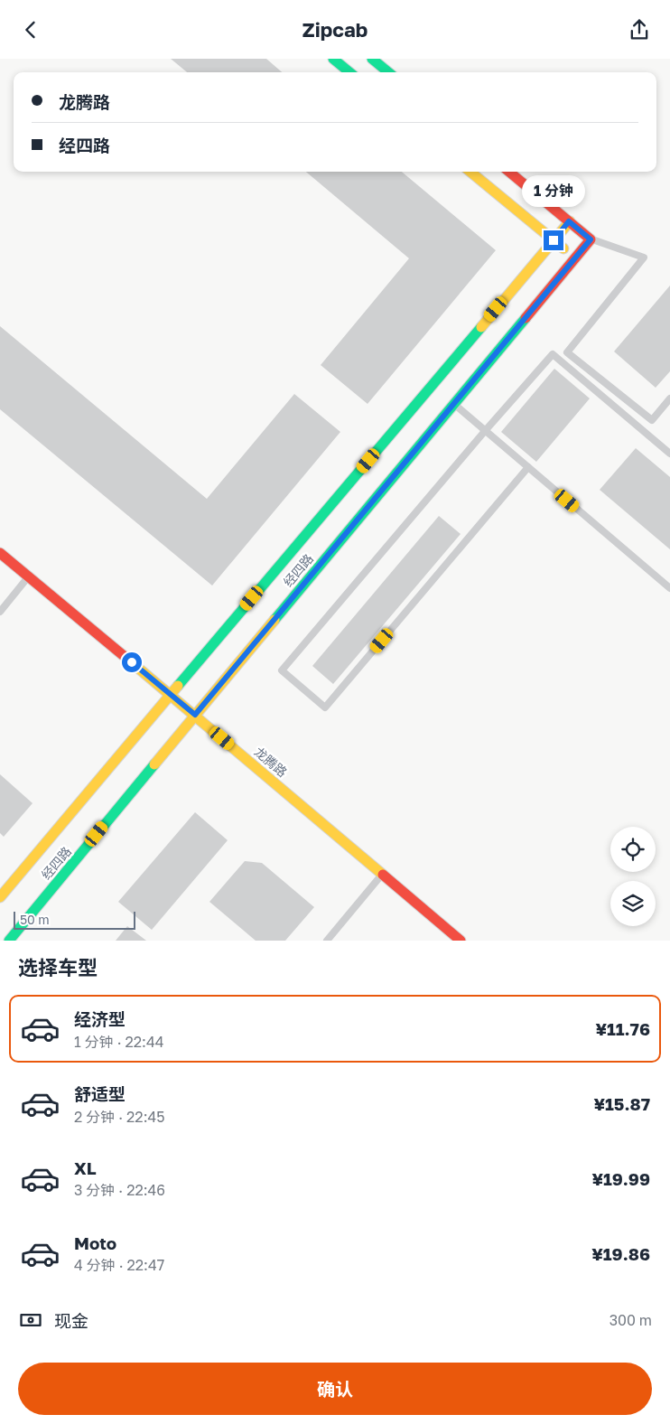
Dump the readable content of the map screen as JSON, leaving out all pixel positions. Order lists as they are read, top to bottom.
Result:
{
  "streets": {
    "street": ["经四路", "龙腾路"]
  },
  "crossings": [
    ["经四路", "龙腾路"]
  ],
  "scale_bar": "50 m",
  "page": {
    "header": "Zipcab",
    "banner": ["龙腾路", "经四路"],
    "bubble": "1 分钟",
    "scale": "50 m",
    "heading": "选择车型",
    "list": [
      {
        "name": "经济型",
        "note": "1 分钟 · 22:44",
        "value": "¥11.76"
      },
      {
        "name": "舒适型",
        "note": "2 分钟 · 22:45",
        "value": "¥15.87"
      },
      {
        "name": "XL",
        "note": "3 分钟 · 22:46",
        "value": "¥19.99"
      },
      {
        "name": "Moto",
        "note": "4 分钟 · 22:47",
        "value": "¥19.86"
      }
    ],
    "pay": ["现金", "300 m"],
    "buttons": "确认"
  }
}
